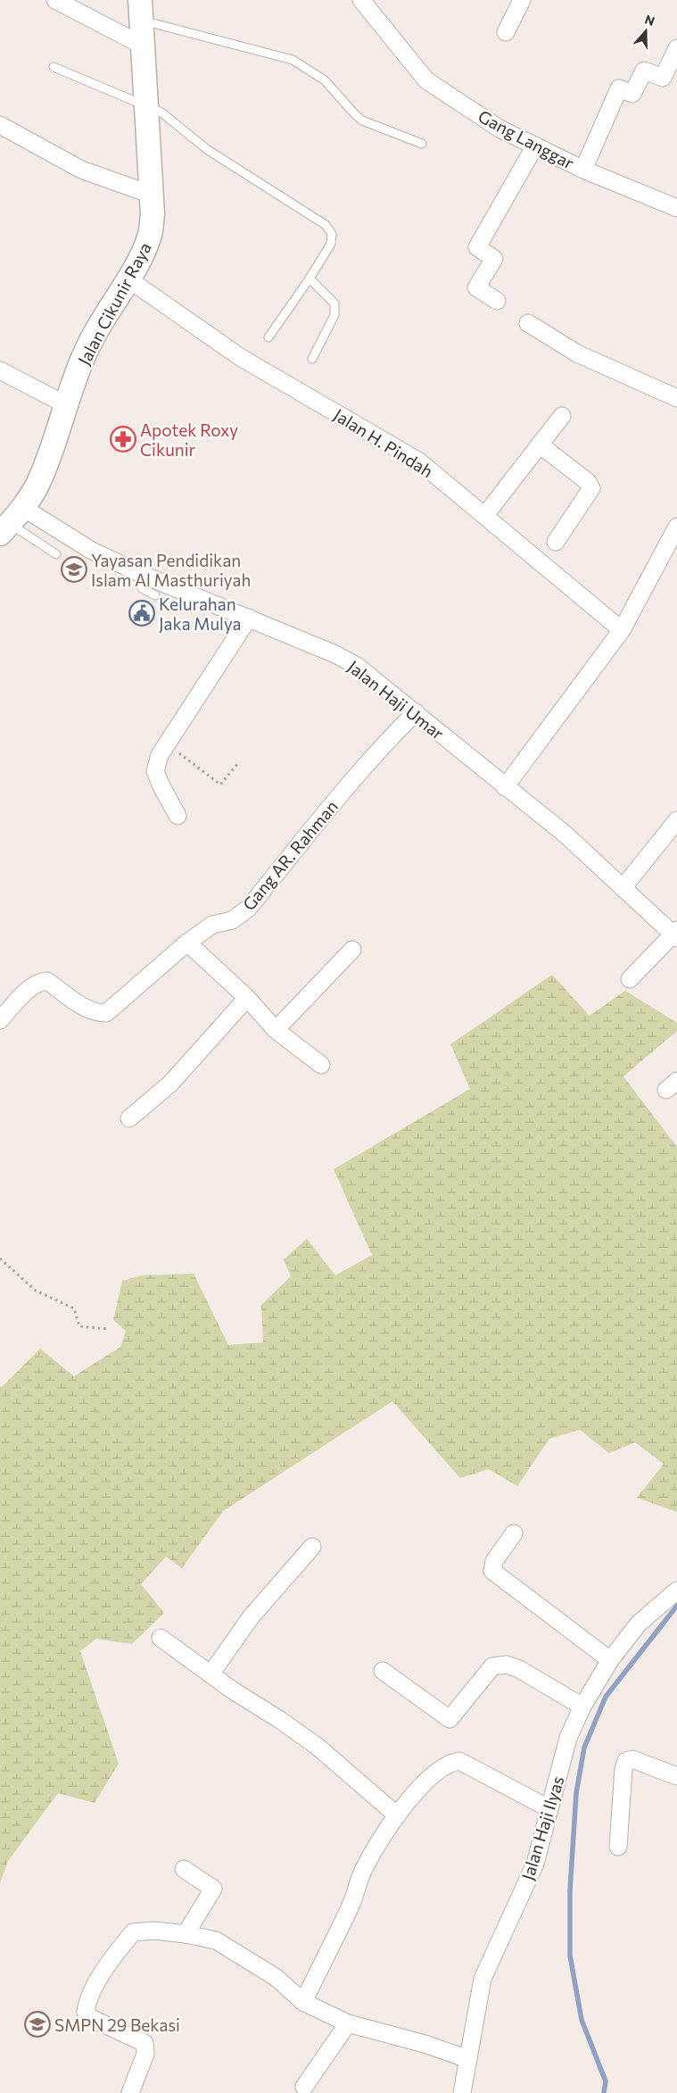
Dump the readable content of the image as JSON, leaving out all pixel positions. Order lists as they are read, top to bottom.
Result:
{
  "streets": {
    "street": [
      "Gang Langgar",
      "Jalan Cikunir Raya",
      "Jalan H. Pindah",
      "Jalan Haji Umar",
      "Gang AR. Rahman",
      "Jalan Haji Ilyas"
    ]
  },
  "crossings": [
    ["Jalan Cikunir Raya", "Jalan H. Pindah"],
    ["Jalan Cikunir Raya", "Jalan Haji Umar"],
    ["Jalan Haji Umar", "Gang AR. Rahman"]
  ],
  "places": {
    "pharmacy": ["Apotek Roxy Cikunir"],
    "school or university": ["Yayasan Pendidikan Islam Al Masthuriyah", "SMPN 29 Bekasi"],
    "public building": ["Kelurahan Jaka Mulya"]
  },
  "north": "top"
}
